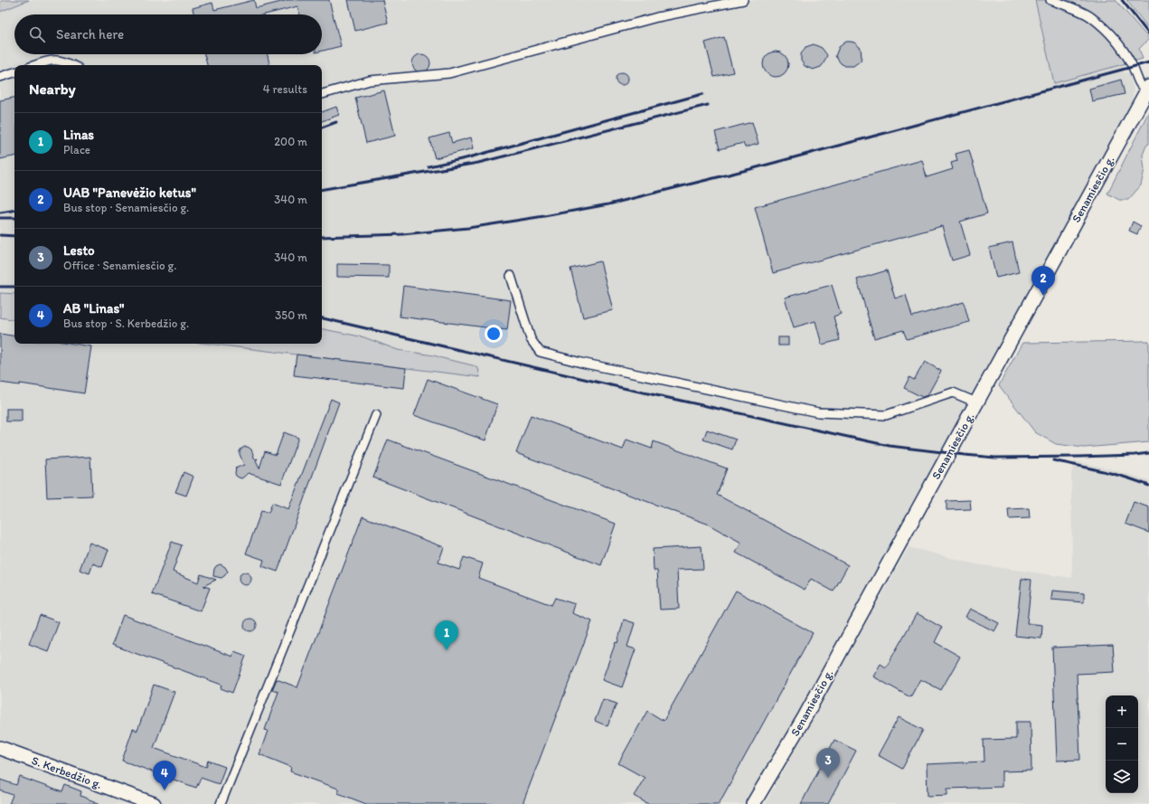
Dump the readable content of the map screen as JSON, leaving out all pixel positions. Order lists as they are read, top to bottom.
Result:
{
  "streets": {
    "main road": ["Senamiesčio g.", "S. Kerbedžio g."]
  },
  "page": {
    "search": "Search here",
    "heading": ["Nearby", "4 results"],
    "list": [
      {
        "mark": "1",
        "name": "Linas",
        "note": "Place",
        "value": "200 m"
      },
      {
        "mark": "2",
        "name": "UAB \"Panevėžio ketus\"",
        "note": "Bus stop · Senamiesčio g.",
        "value": "340 m"
      },
      {
        "mark": "3",
        "name": "Lesto",
        "note": "Office · Senamiesčio g.",
        "value": "340 m"
      },
      {
        "mark": "4",
        "name": "AB \"Linas\"",
        "note": "Bus stop · S. Kerbedžio g.",
        "value": "350 m"
      }
    ],
    "pins": [
      "2",
      "1",
      "3",
      "4"
    ],
    "map_buttons": ["+", "−"]
  }
}
